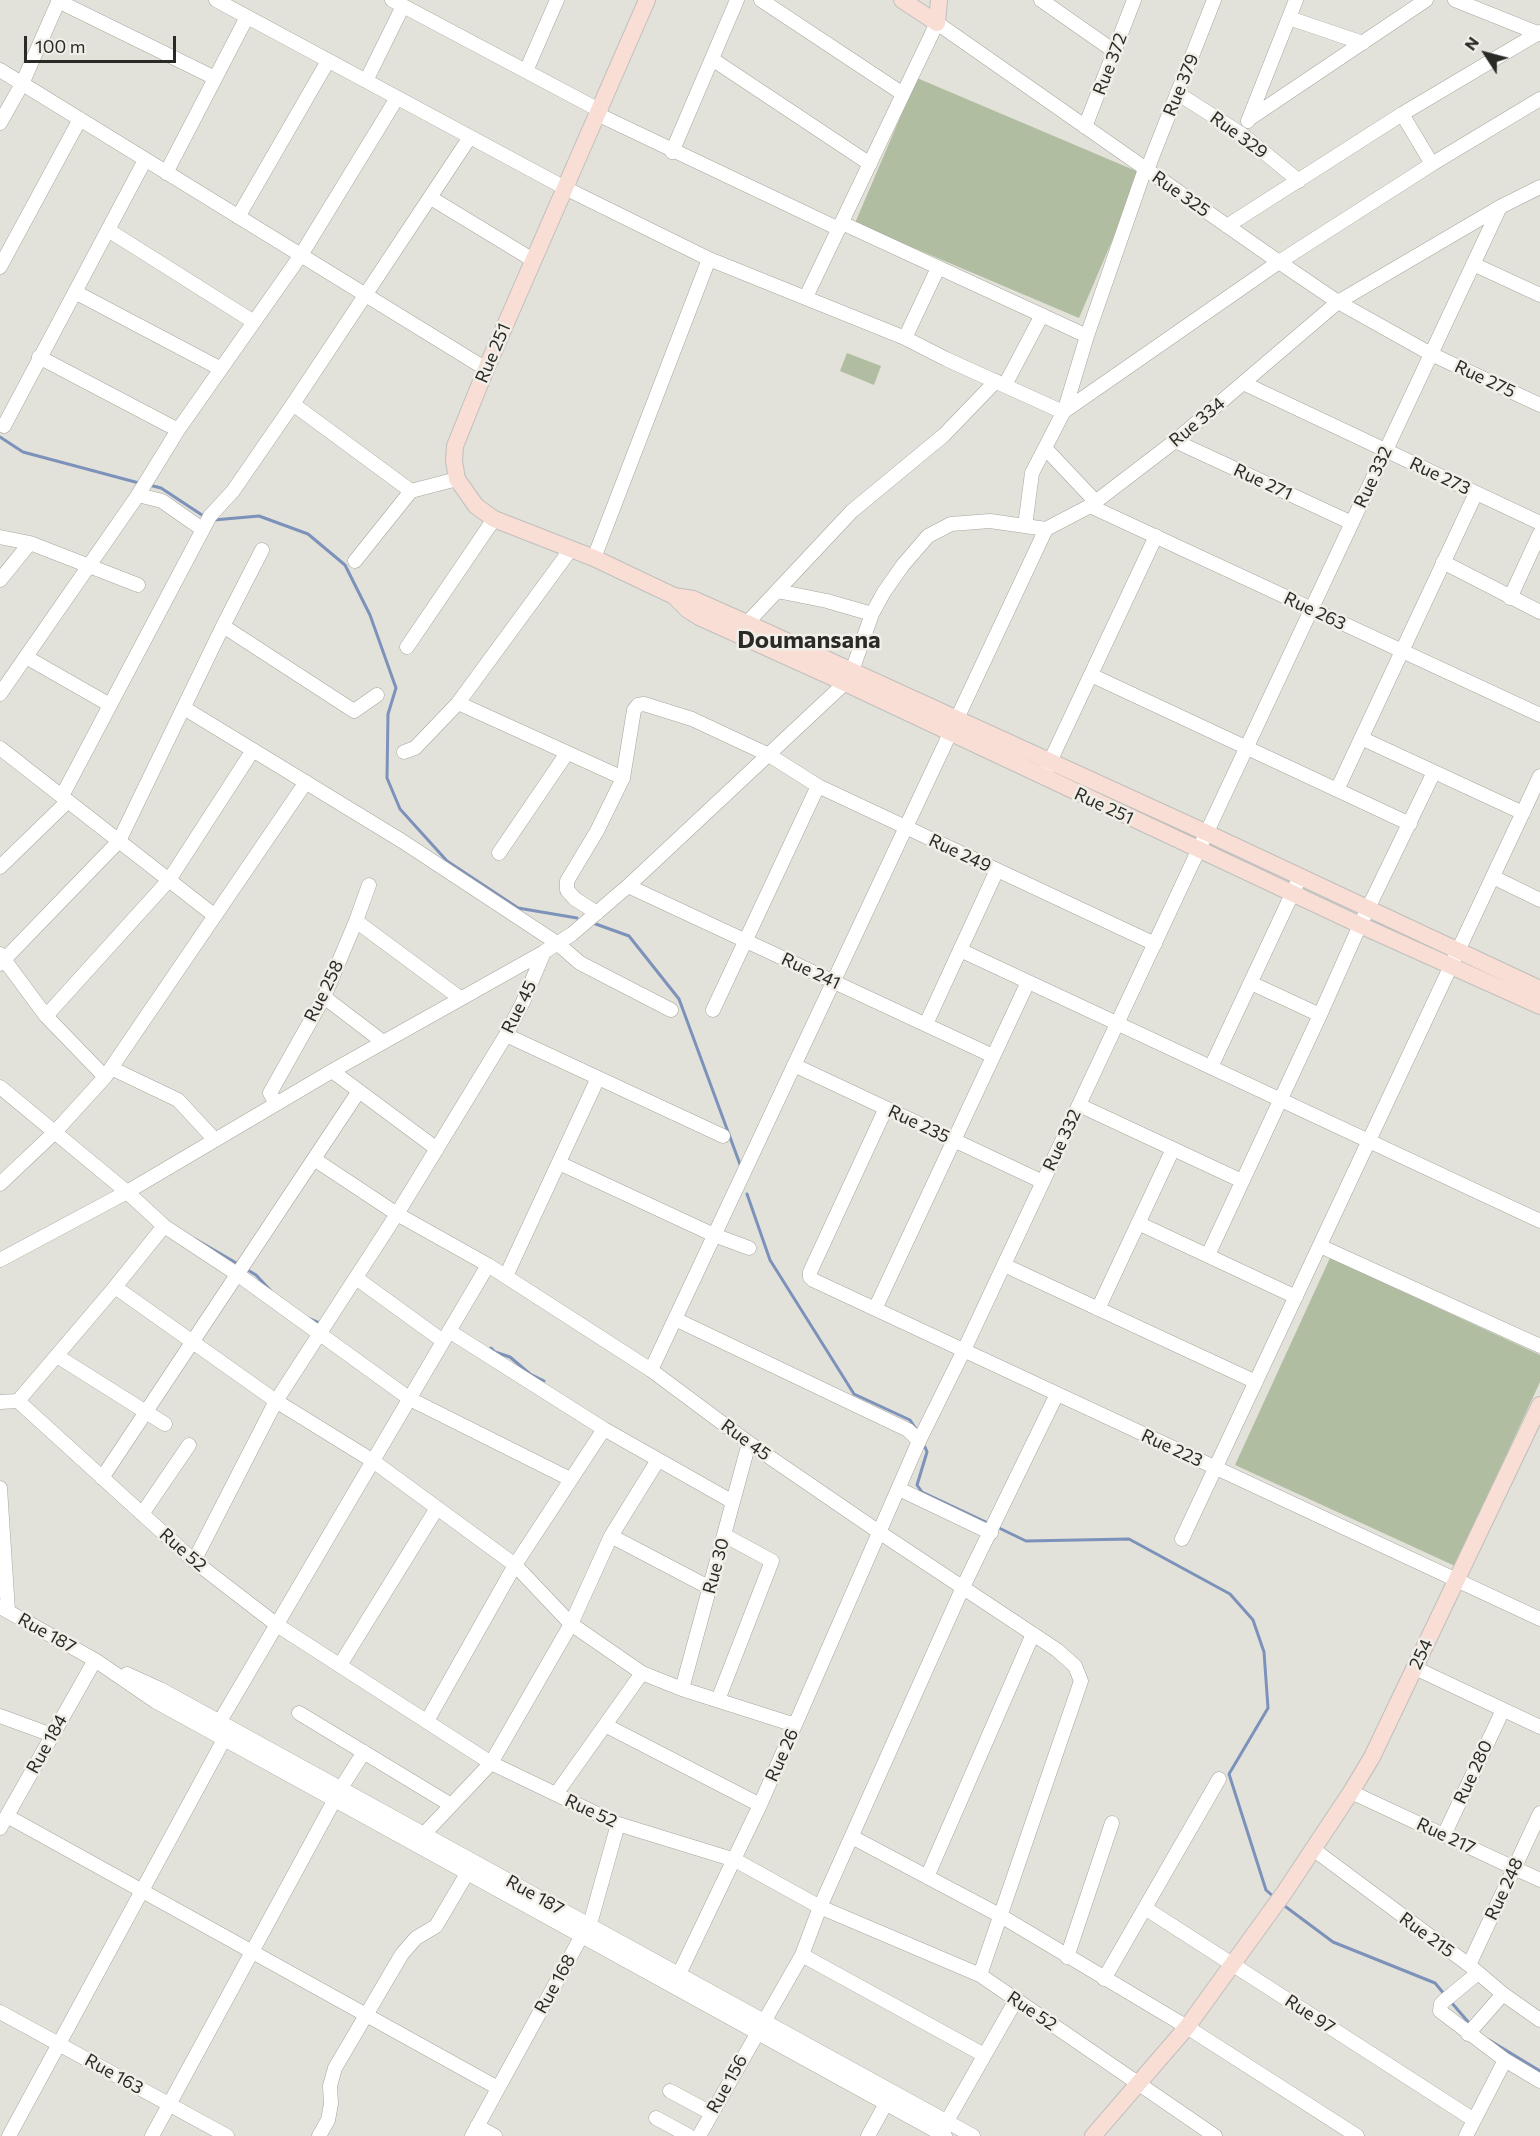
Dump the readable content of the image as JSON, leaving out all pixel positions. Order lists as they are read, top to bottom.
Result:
{
  "streets": {
    "main road": ["Rue 251", "254"],
    "street": [
      "Rue 372",
      "Rue 379",
      "Rue 329",
      "Rue 325",
      "Rue 275",
      "Rue 334",
      "Rue 273",
      "Rue 332",
      "Rue 271",
      "Rue 263",
      "Rue 249",
      "Rue 241",
      "Rue 258",
      "Rue 45",
      "Rue 235",
      "Rue 223",
      "Rue 52",
      "Rue 30",
      "Rue 187",
      "Rue 184",
      "Rue 26",
      "Rue 280",
      "Rue 217",
      "Rue 248",
      "Rue 215",
      "Rue 168",
      "Rue 97",
      "Rue 163",
      "Rue 156"
    ]
  },
  "crossings": [
    ["Rue 372", "Rue 325"],
    ["Rue 379", "Rue 329"],
    ["Rue 379", "Rue 325"],
    ["Rue 325", "Rue 275"],
    ["Rue 325", "Rue 334"],
    ["Rue 325", "Rue 332"],
    ["Rue 251", "Rue 332"],
    ["Rue 275", "Rue 332"],
    ["Rue 334", "Rue 273"],
    ["Rue 334", "Rue 332"],
    ["Rue 334", "Rue 271"],
    ["Rue 334", "Rue 263"],
    ["Rue 273", "Rue 332"],
    ["Rue 332", "Rue 271"],
    ["Rue 332", "Rue 263"],
    ["Rue 332", "Rue 249"],
    ["Rue 332", "Rue 45"],
    ["Rue 332", "Rue 235"],
    ["Rue 332", "Rue 223"],
    ["Rue 332", "Rue 26"],
    ["Rue 45", "Rue 30"],
    ["Rue 45", "Rue 26"],
    ["Rue 45", "Rue 156"],
    ["Rue 235", "Rue 223"],
    ["Rue 223", "254"],
    ["Rue 223", "Rue 156"],
    ["Rue 52", "254"],
    ["Rue 52", "Rue 26"],
    ["Rue 52", "Rue 168"],
    ["Rue 52", "Rue 156"],
    ["Rue 187", "Rue 184"],
    ["Rue 187", "Rue 26"],
    ["Rue 187", "Rue 168"],
    ["Rue 187", "Rue 156"],
    ["254", "Rue 217"],
    ["254", "Rue 215"],
    ["254", "Rue 97"],
    ["Rue 280", "Rue 217"],
    ["Rue 217", "Rue 248"],
    ["Rue 248", "Rue 215"]
  ],
  "districts": ["Doumansana"],
  "scale_bar": "100 m",
  "north": "top left"
}
